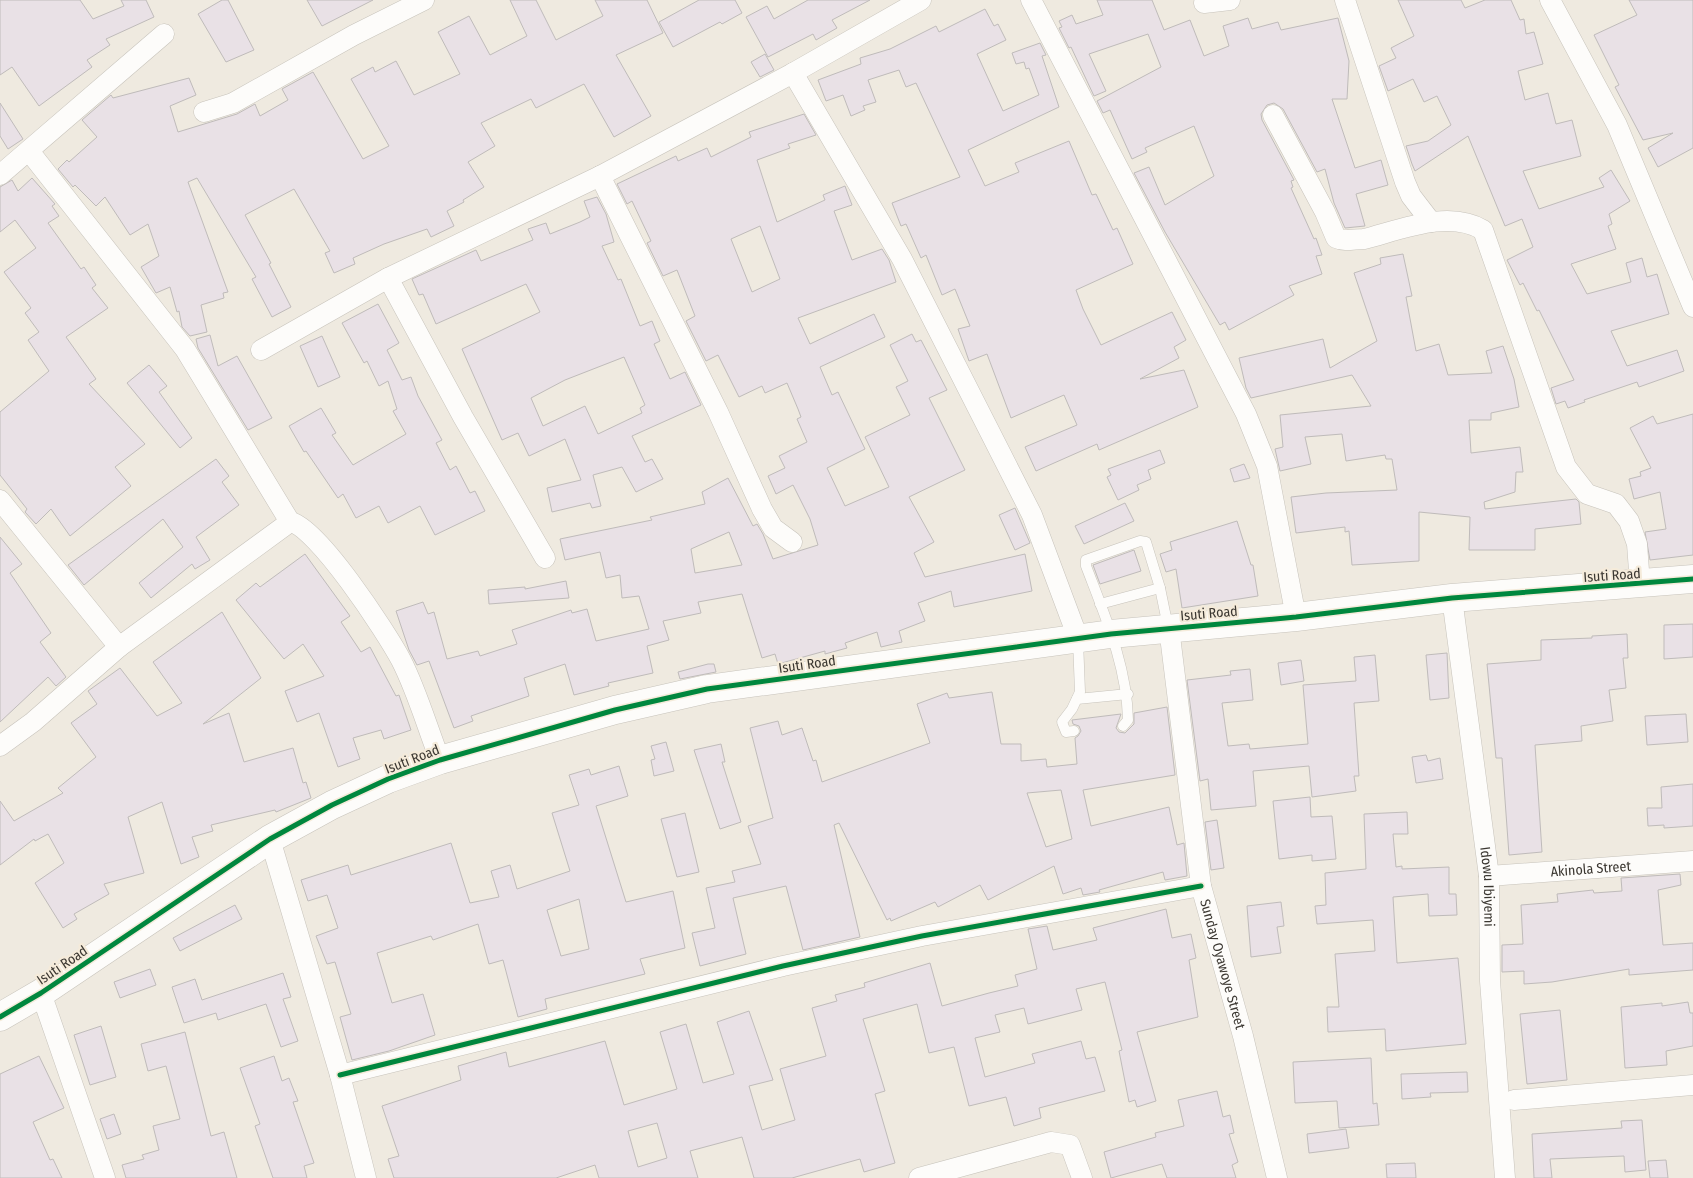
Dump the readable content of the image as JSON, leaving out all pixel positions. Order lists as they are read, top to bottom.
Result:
{
  "streets": {
    "street": [
      "Isuti Road",
      "Akinola Street",
      "Idowu Ibiyemi",
      "Sunday Oyawoye Street"
    ]
  },
  "crossings": [
    ["Isuti Road", "Idowu Ibiyemi"],
    ["Isuti Road", "Sunday Oyawoye Street"],
    ["Akinola Street", "Idowu Ibiyemi"]
  ]
}
